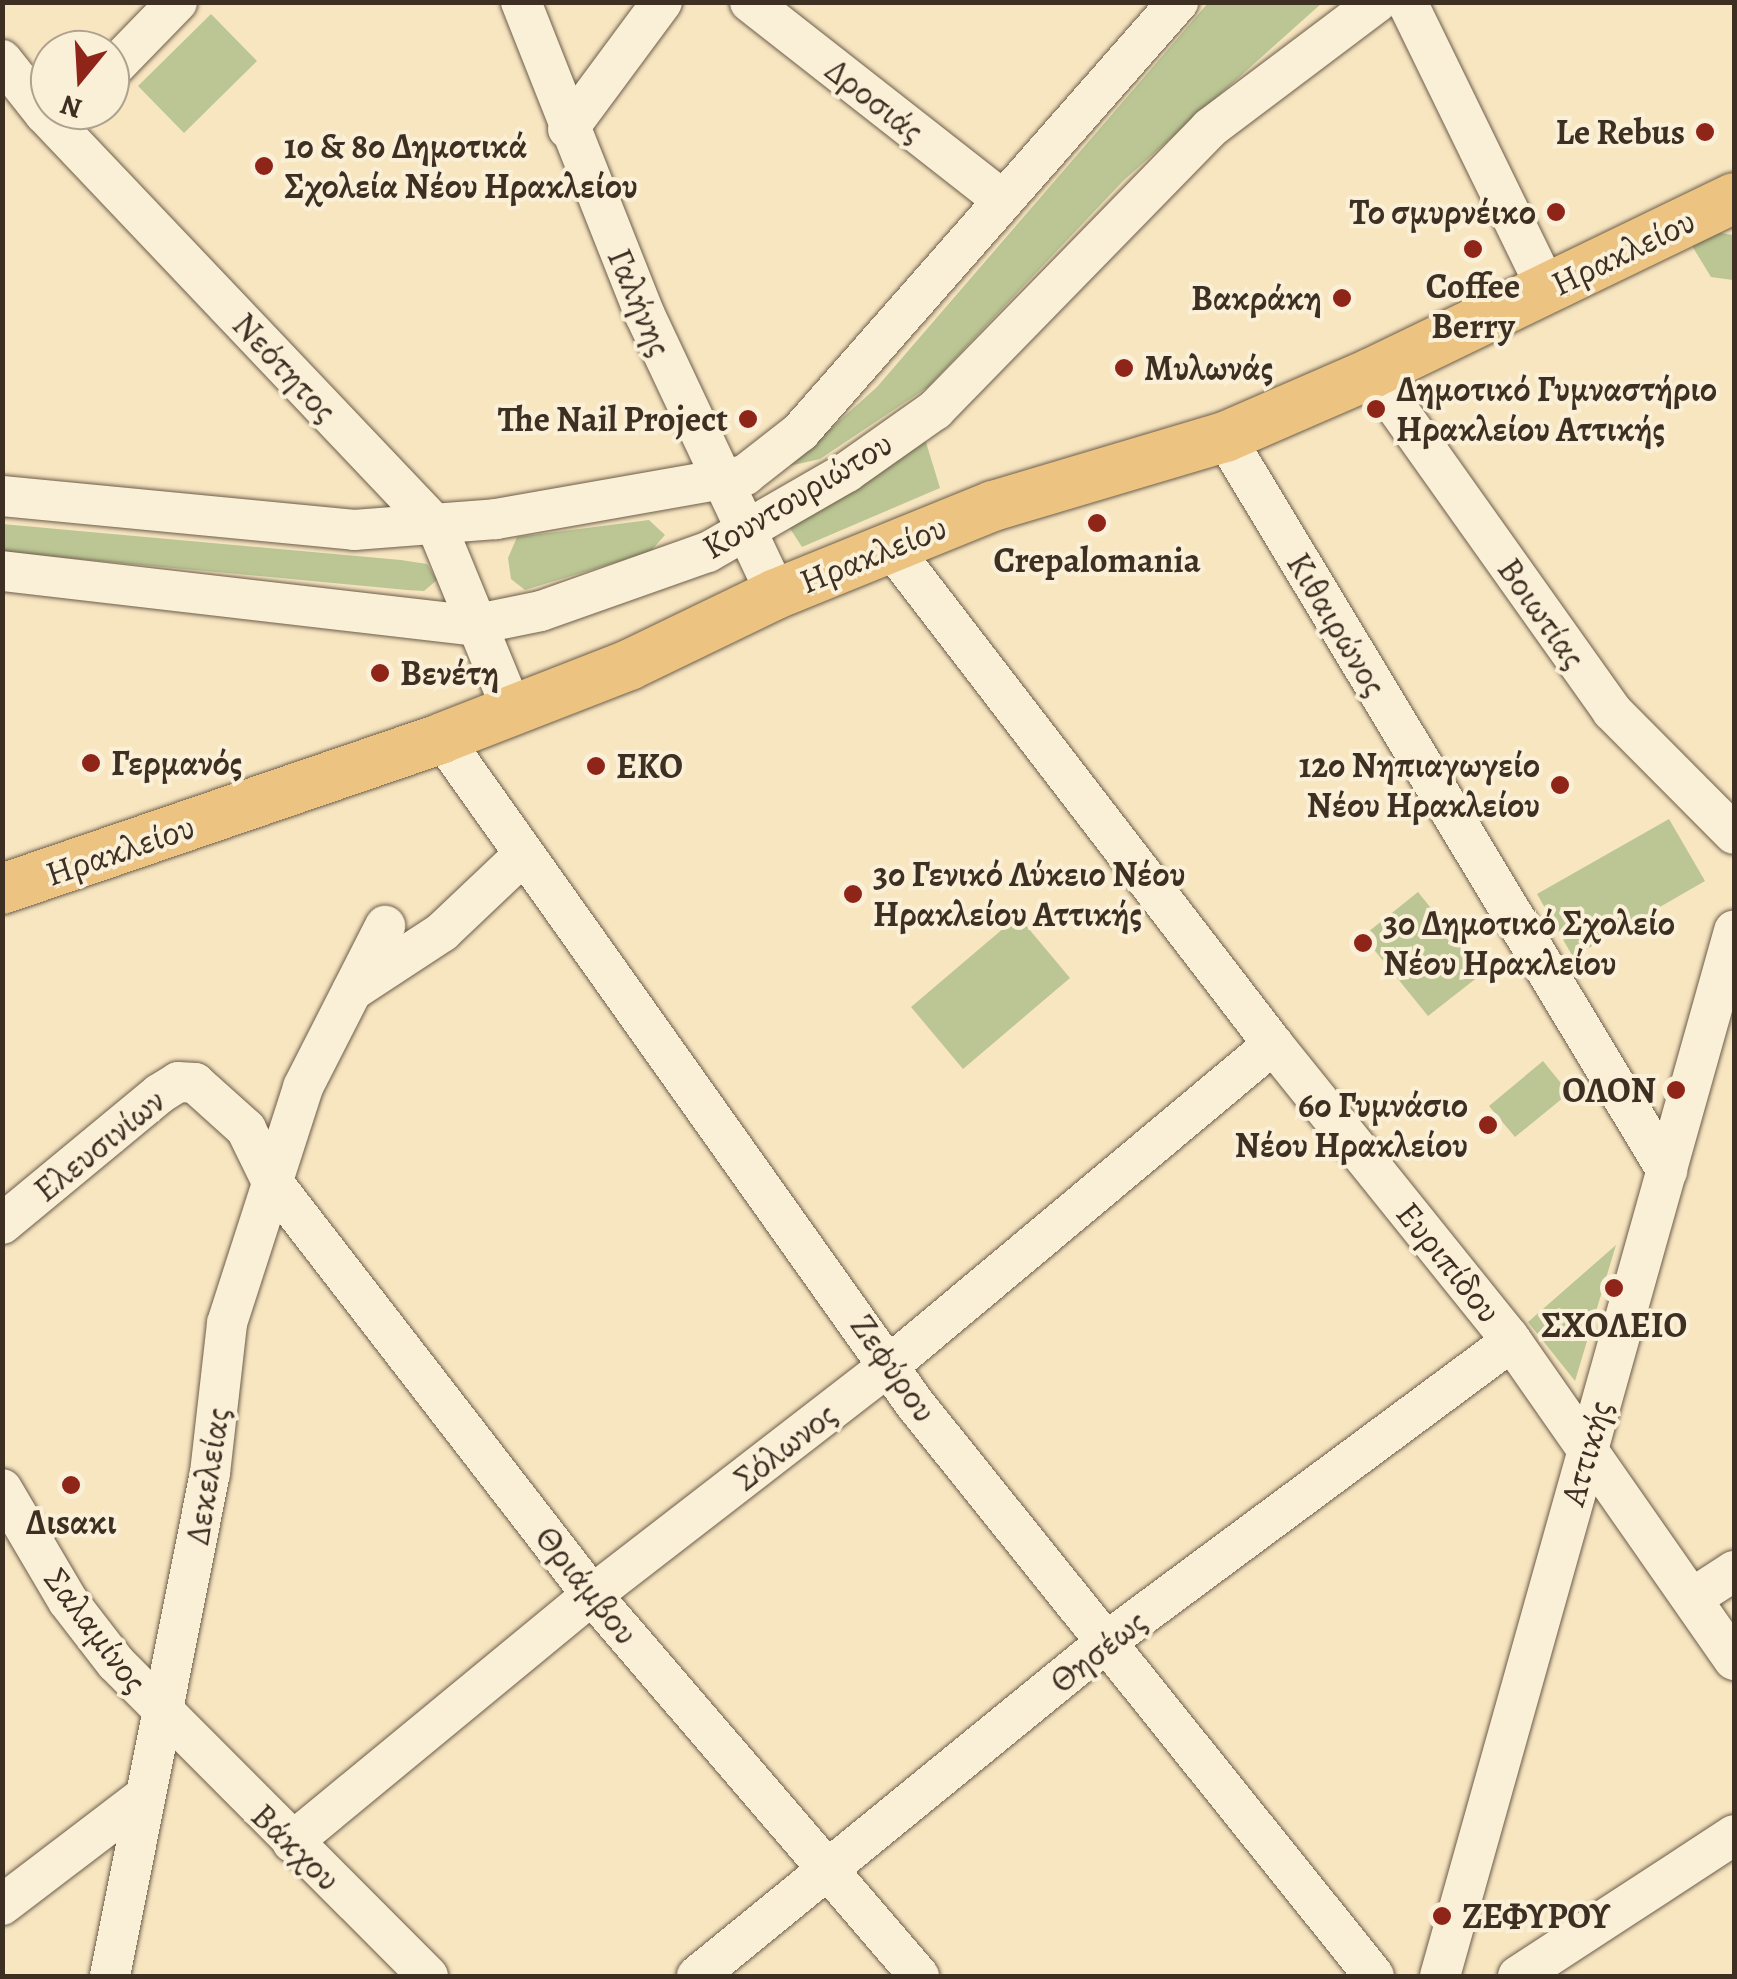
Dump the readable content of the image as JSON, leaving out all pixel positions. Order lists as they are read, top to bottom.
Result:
{
  "streets": {
    "main road": ["Ηρακλείου"],
    "street": [
      "Δροσιάς",
      "Γαλήνης",
      "Νεότητος",
      "Κουντουριώτου",
      "Βοιωτίας",
      "Κιθαιρώνος",
      "Ελευσινίων",
      "Ευριπίδου",
      "Ζεφύρου",
      "Σόλωνος",
      "Αττικής",
      "Δεκελείας",
      "Θριάμβου",
      "Σαλαμίνος",
      "Θησέως",
      "Βάκχου"
    ]
  },
  "crossings": [
    ["Δροσιάς", "Κουντουριώτου"],
    ["Ηρακλείου", "Γαλήνης"],
    ["Ηρακλείου", "Νεότητος"],
    ["Ηρακλείου", "Βοιωτίας"],
    ["Ηρακλείου", "Κιθαιρώνος"],
    ["Ηρακλείου", "Ευριπίδου"],
    ["Ηρακλείου", "Ζεφύρου"],
    ["Γαλήνης", "Κουντουριώτου"],
    ["Νεότητος", "Κουντουριώτου"],
    ["Κιθαιρώνος", "Αττικής"],
    ["Ελευσινίων", "Δεκελείας"],
    ["Ελευσινίων", "Θριάμβου"],
    ["Ευριπίδου", "Σόλωνος"],
    ["Ευριπίδου", "Αττικής"],
    ["Ευριπίδου", "Θησέως"],
    ["Ζεφύρου", "Σόλωνος"],
    ["Ζεφύρου", "Δεκελείας"],
    ["Ζεφύρου", "Θησέως"],
    ["Σόλωνος", "Θριάμβου"],
    ["Σόλωνος", "Βάκχου"],
    ["Δεκελείας", "Θριάμβου"],
    ["Δεκελείας", "Σαλαμίνος"],
    ["Δεκελείας", "Βάκχου"],
    ["Θριάμβου", "Θησέως"],
    ["Σαλαμίνος", "Βάκχου"]
  ],
  "places": [
    "Le Rebus",
    "1ο & 8ο Δημοτικά Σχολεία Νέου Ηρακλείου",
    "Το σμυρνέικο",
    "Coffee Berry",
    "Βακράκη",
    "Μυλωνάς",
    "Δημοτικό Γυμναστήριο Ηρακλείου Αττικής",
    "The Nail Project",
    "Crepalomania",
    "Βενέτη",
    "Γερμανός",
    "ΕΚΟ",
    "12ο Νηπιαγωγείο Νέου Ηρακλείου",
    "3ο Γενικό Λύκειο Νέου Ηρακλείου Αττικής",
    "3ο Δημοτικό Σχολείο Νέου Ηρακλείου",
    "ΟΛΟΝ",
    "6ο Γυμνάσιο Νέου Ηρακλείου",
    "ΣΧΟΛΕΙΟ",
    "Διsακι",
    "ΖΕΦΥΡΟΥ"
  ],
  "north": "bottom"
}
